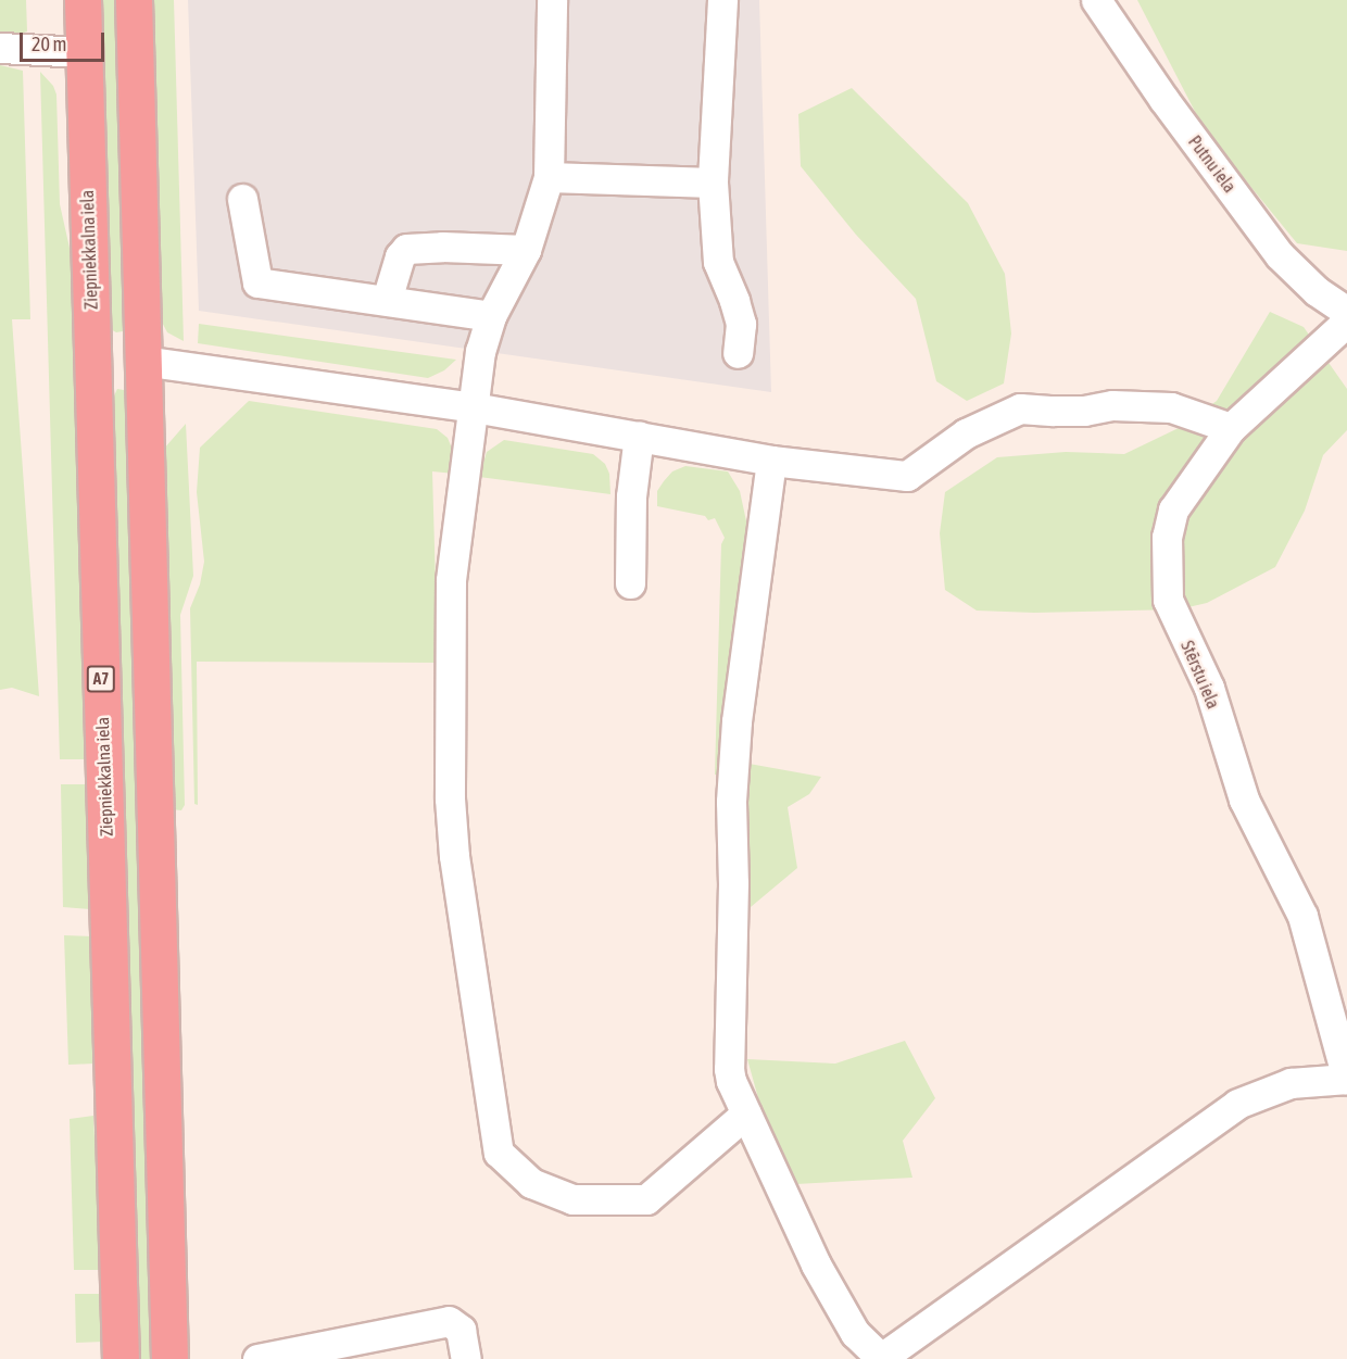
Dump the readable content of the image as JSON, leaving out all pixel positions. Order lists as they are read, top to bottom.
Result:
{
  "streets": {
    "highway": ["Ziepniekkalna iela", "A7"],
    "street": ["Putnu iela", "Stērstu iela"]
  },
  "scale_bar": "20 m"
}
